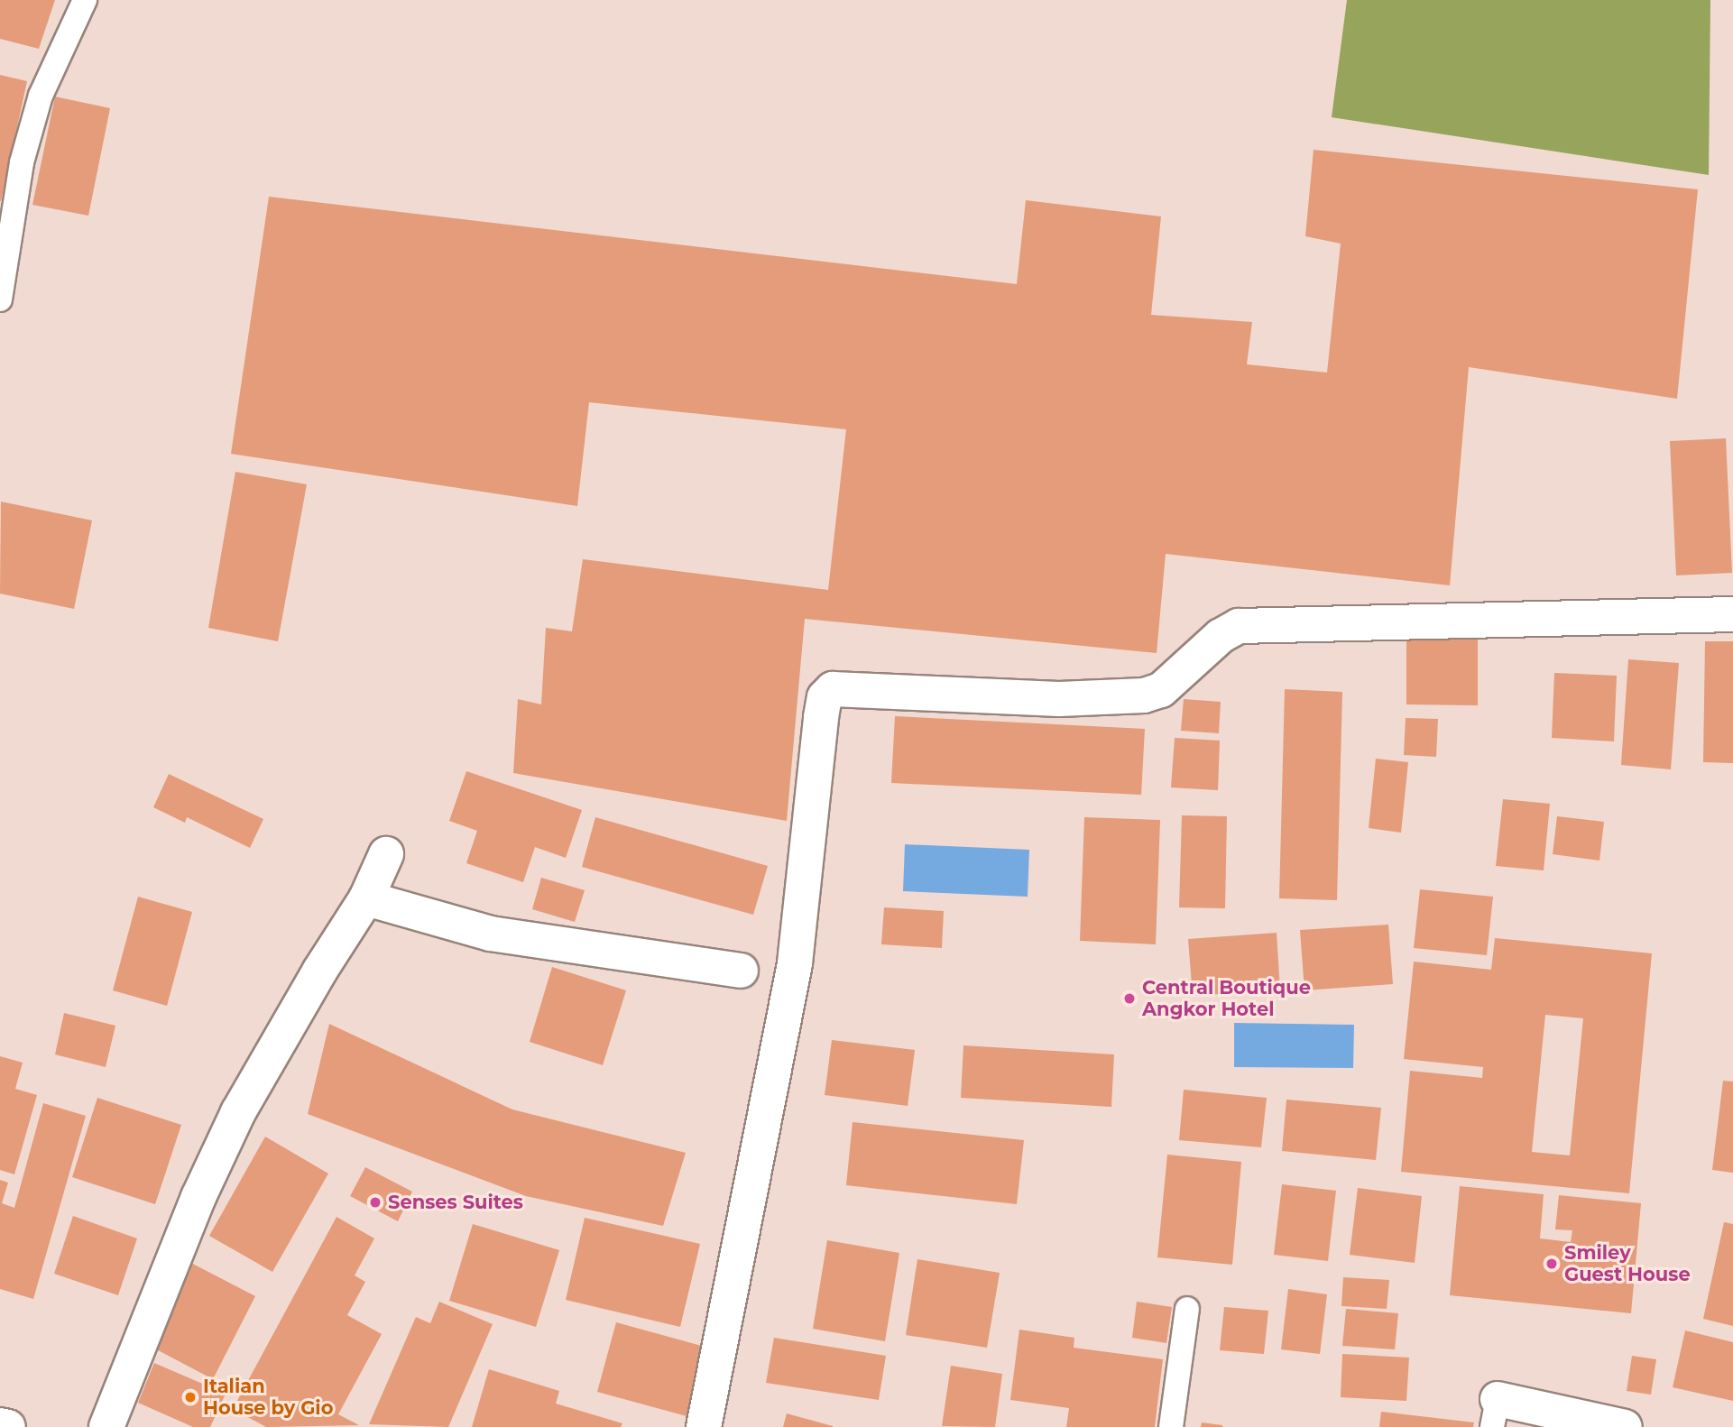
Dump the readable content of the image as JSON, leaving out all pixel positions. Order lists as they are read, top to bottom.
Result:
{
  "places": [
    "Central Boutique Angkor Hotel",
    "Senses Suites",
    "Smiley Guest House",
    "Italian House by Gio"
  ]
}
